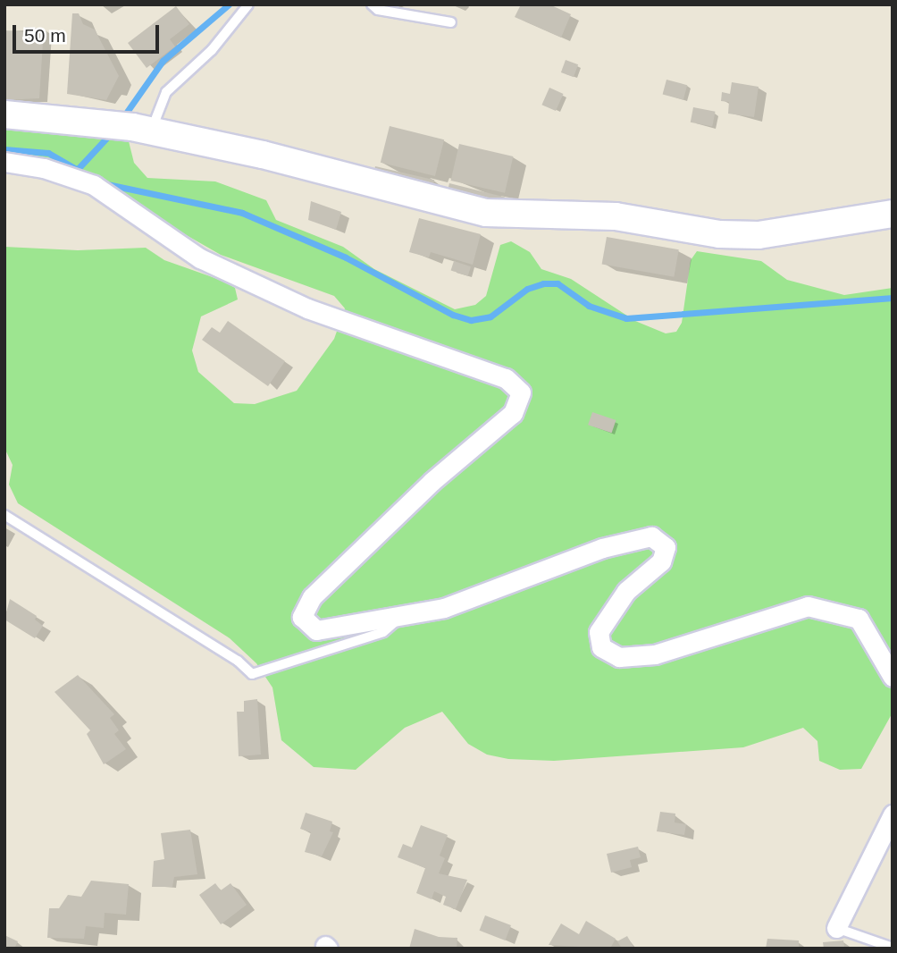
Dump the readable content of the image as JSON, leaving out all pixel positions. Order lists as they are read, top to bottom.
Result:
{
  "scale_bar": "50 m"
}
